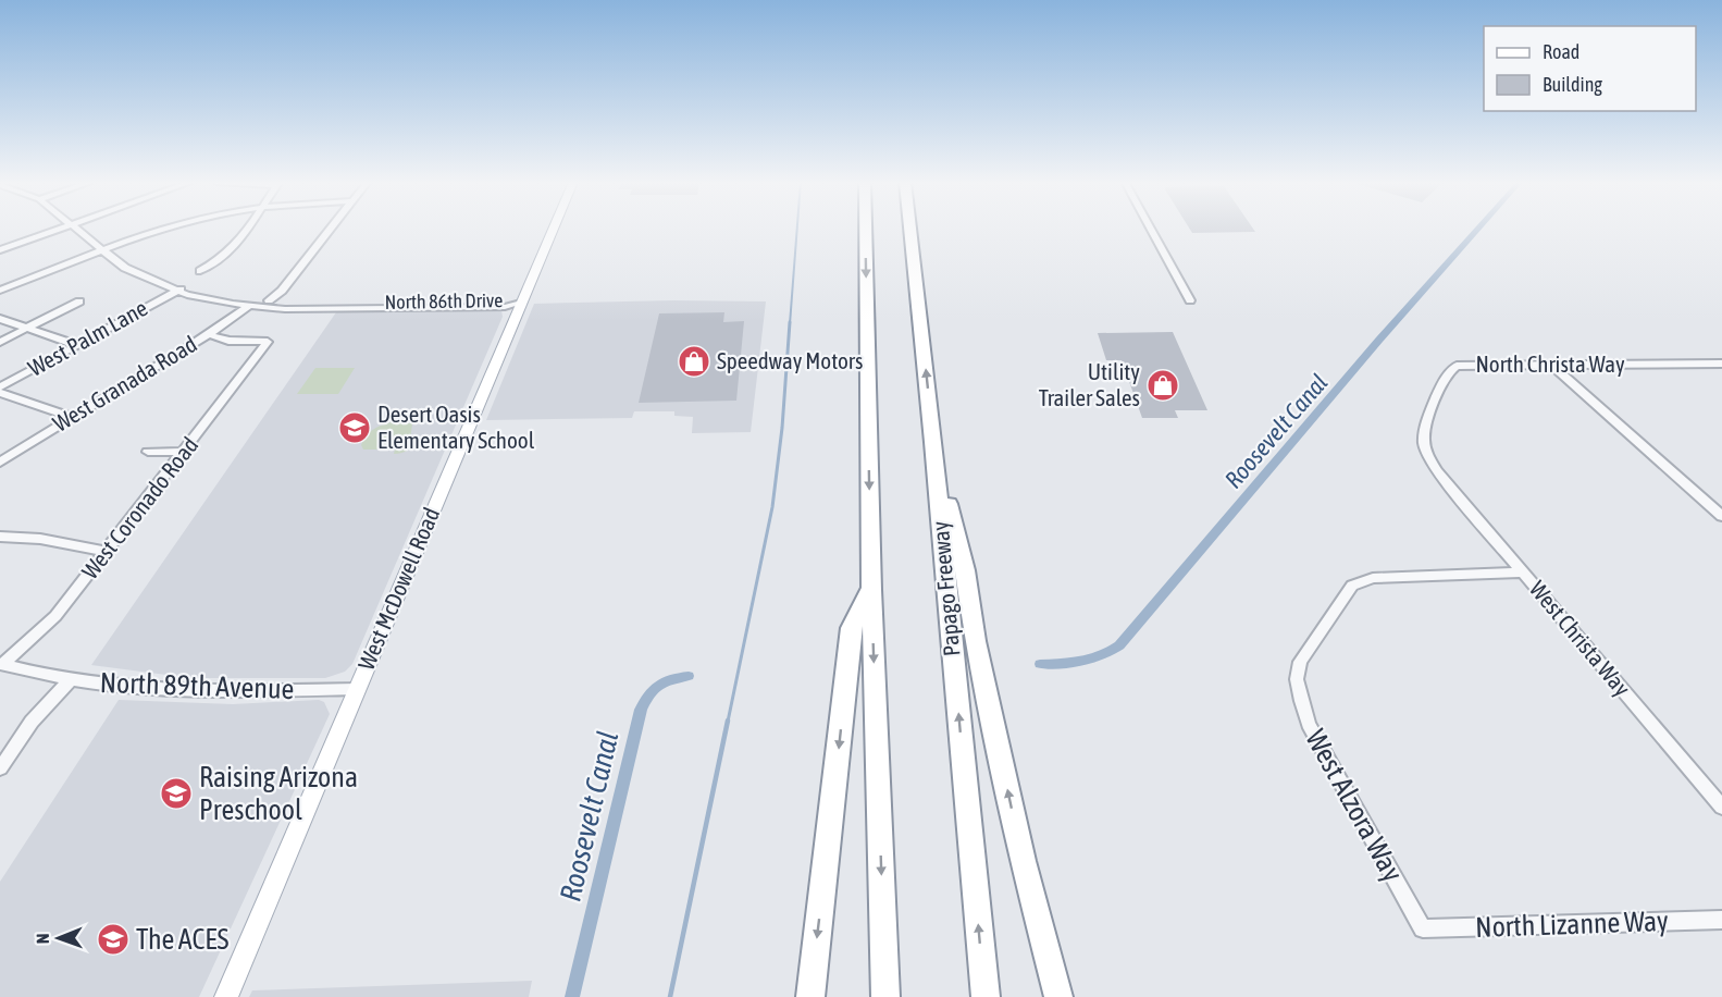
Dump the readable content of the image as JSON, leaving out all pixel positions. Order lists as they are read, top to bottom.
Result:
{
  "streets": {
    "highway": ["Papago Freeway"],
    "main road": ["West McDowell Road"],
    "street": [
      "North 86th Drive",
      "West Palm Lane",
      "North Christa Way",
      "West Granada Road",
      "West Coronado Road",
      "West Christa Way",
      "North 89th Avenue",
      "West Alzora Way",
      "North Lizanne Way"
    ]
  },
  "crossings": [
    ["North 86th Drive", "West Palm Lane"],
    ["North 86th Drive", "West Granada Road"],
    ["North 86th Drive", "West McDowell Road"],
    ["North Christa Way", "West Christa Way"],
    ["West Granada Road", "West Coronado Road"],
    ["West Coronado Road", "North 89th Avenue"],
    ["West McDowell Road", "North 89th Avenue"],
    ["West Christa Way", "West Alzora Way"],
    ["West Alzora Way", "North Lizanne Way"]
  ],
  "water": ["Roosevelt Canal"],
  "places": {
    "shop": ["Speedway Motors", "Utility Trailer Sales"],
    "school or university": ["Desert Oasis Elementary School", "Raising Arizona Preschool", "The ACES"]
  },
  "legend": ["Road", "Building"],
  "north": "left"
}
